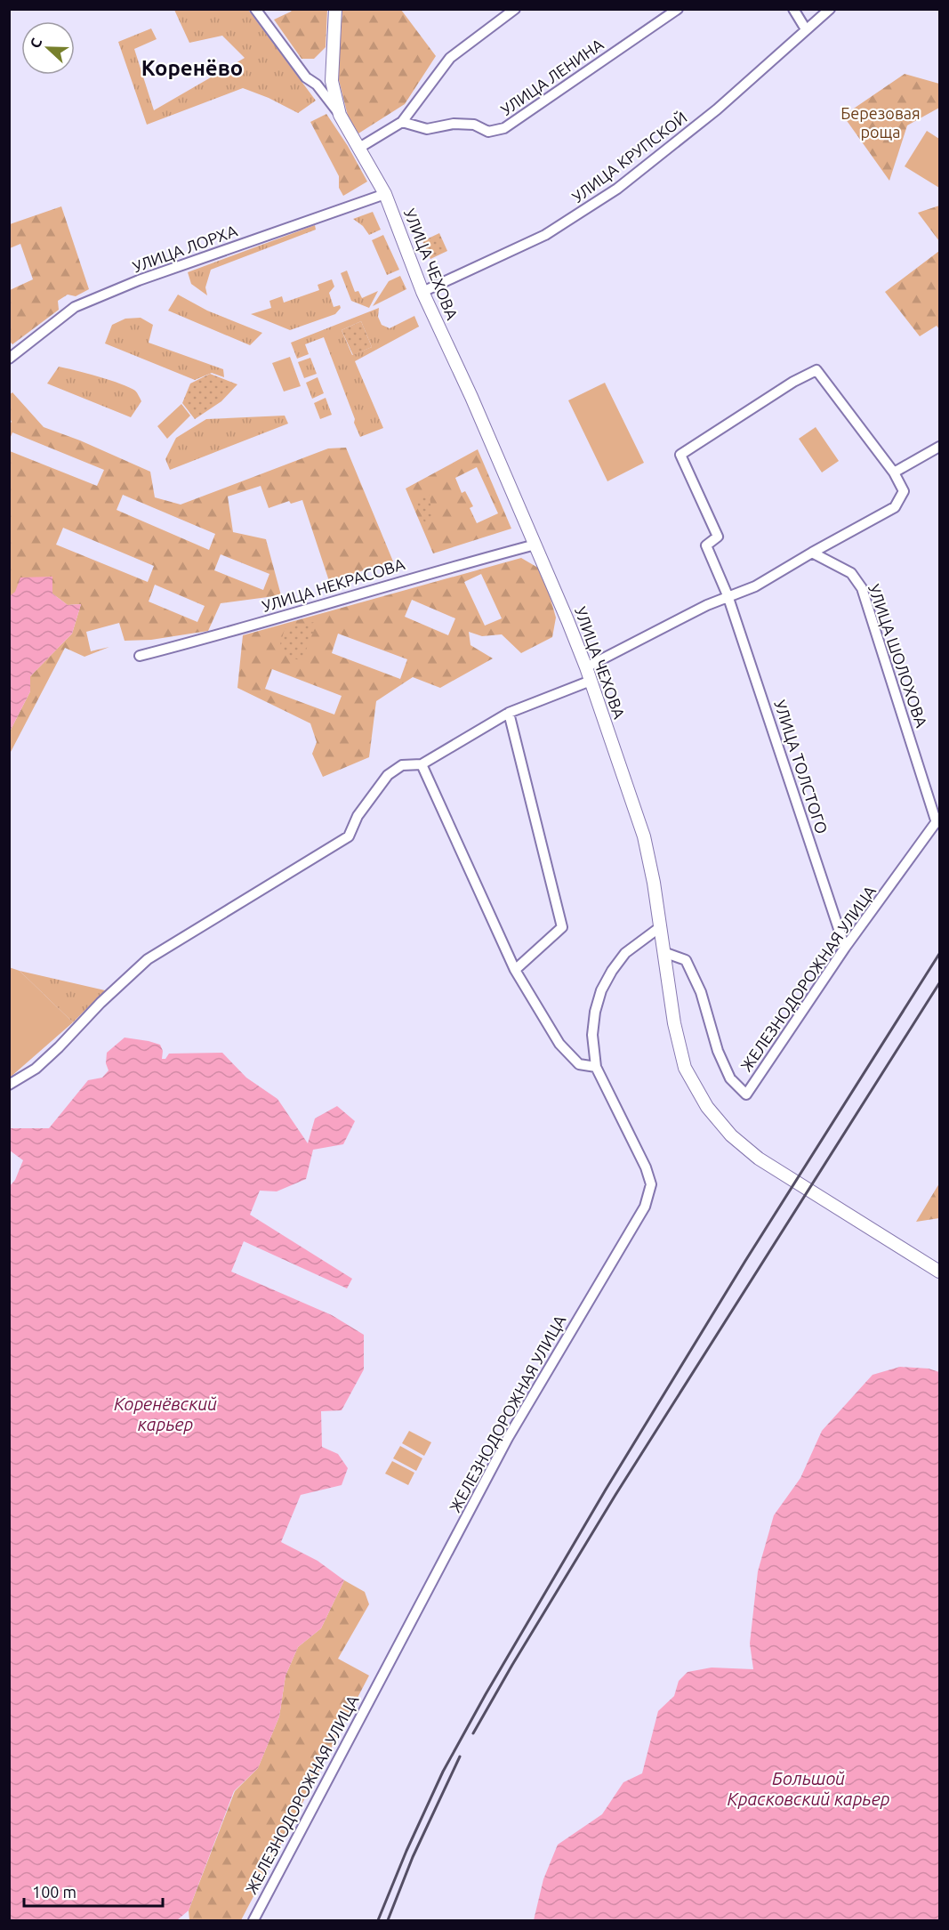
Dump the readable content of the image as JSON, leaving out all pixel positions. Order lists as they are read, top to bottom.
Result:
{
  "streets": {
    "main road": ["УЛИЦА ЧЕХОВА"],
    "street": [
      "УЛИЦА ЛЕНИНА",
      "УЛИЦА КРУПСКОЙ",
      "УЛИЦА ЛОРХА",
      "УЛИЦА НЕКРАСОВА",
      "УЛИЦА ШОЛОХОВА",
      "УЛИЦА ТОЛСТОГО",
      "ЖЕЛЕЗНОДОРОЖНАЯ УЛИЦА"
    ]
  },
  "crossings": [
    ["УЛИЦА КРУПСКОЙ", "УЛИЦА ЧЕХОВА"],
    ["УЛИЦА ЛОРХА", "УЛИЦА ЧЕХОВА"],
    ["УЛИЦА ЧЕХОВА", "УЛИЦА НЕКРАСОВА"],
    ["УЛИЦА ЧЕХОВА", "ЖЕЛЕЗНОДОРОЖНАЯ УЛИЦА"],
    ["УЛИЦА ШОЛОХОВА", "ЖЕЛЕЗНОДОРОЖНАЯ УЛИЦА"],
    ["УЛИЦА ТОЛСТОГО", "ЖЕЛЕЗНОДОРОЖНАЯ УЛИЦА"]
  ],
  "districts": ["Коренёво"],
  "water": ["Коренёвский карьер", "Большой Красковский карьер"],
  "parks": ["Березовая роща"],
  "scale_bar": "100 m",
  "north": "left"
}
